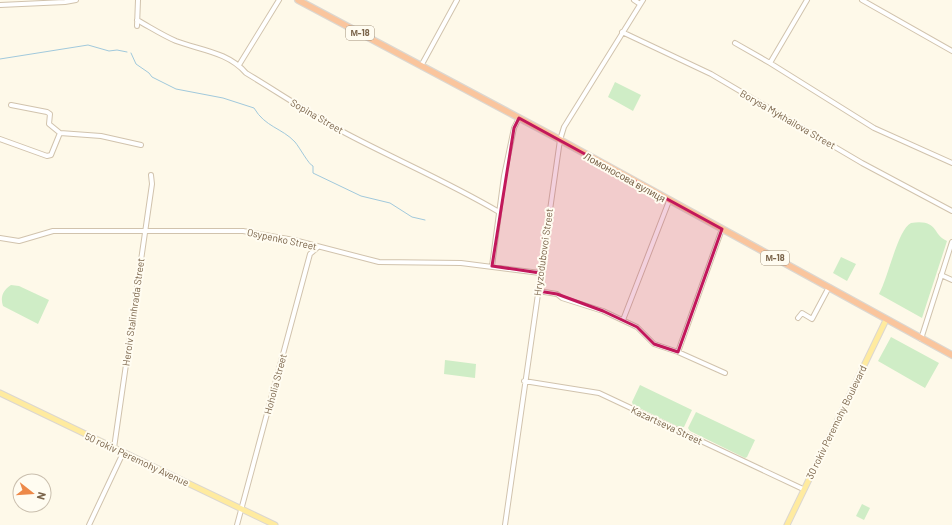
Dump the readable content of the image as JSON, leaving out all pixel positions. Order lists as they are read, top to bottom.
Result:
{
  "streets": {
    "highway": ["М-18", "Ломоносова вулиця"],
    "main road": ["30 rokiv Peremohy Boulevard", "50 rokiv Peremohy Avenue"],
    "street": [
      "Sopina Street",
      "Borysa Mykhailova Street",
      "Osypenko Street",
      "Hryzodubovoi Street",
      "Heroiv Stalinhrada Street",
      "Hoholia Street",
      "Kazartseva Street"
    ]
  },
  "crossings": [
    ["Borysa Mykhailova Street", "Hryzodubovoi Street"],
    ["Ломоносова вулиця", "Hryzodubovoi Street"],
    ["Ломоносова вулиця", "30 rokiv Peremohy Boulevard"],
    ["Osypenko Street", "Hryzodubovoi Street"],
    ["Osypenko Street", "Heroiv Stalinhrada Street"],
    ["Osypenko Street", "Hoholia Street"],
    ["Hryzodubovoi Street", "Kazartseva Street"],
    ["Heroiv Stalinhrada Street", "50 rokiv Peremohy Avenue"],
    ["Hoholia Street", "50 rokiv Peremohy Avenue"],
    ["30 rokiv Peremohy Boulevard", "Kazartseva Street"]
  ],
  "north": "right"
}
